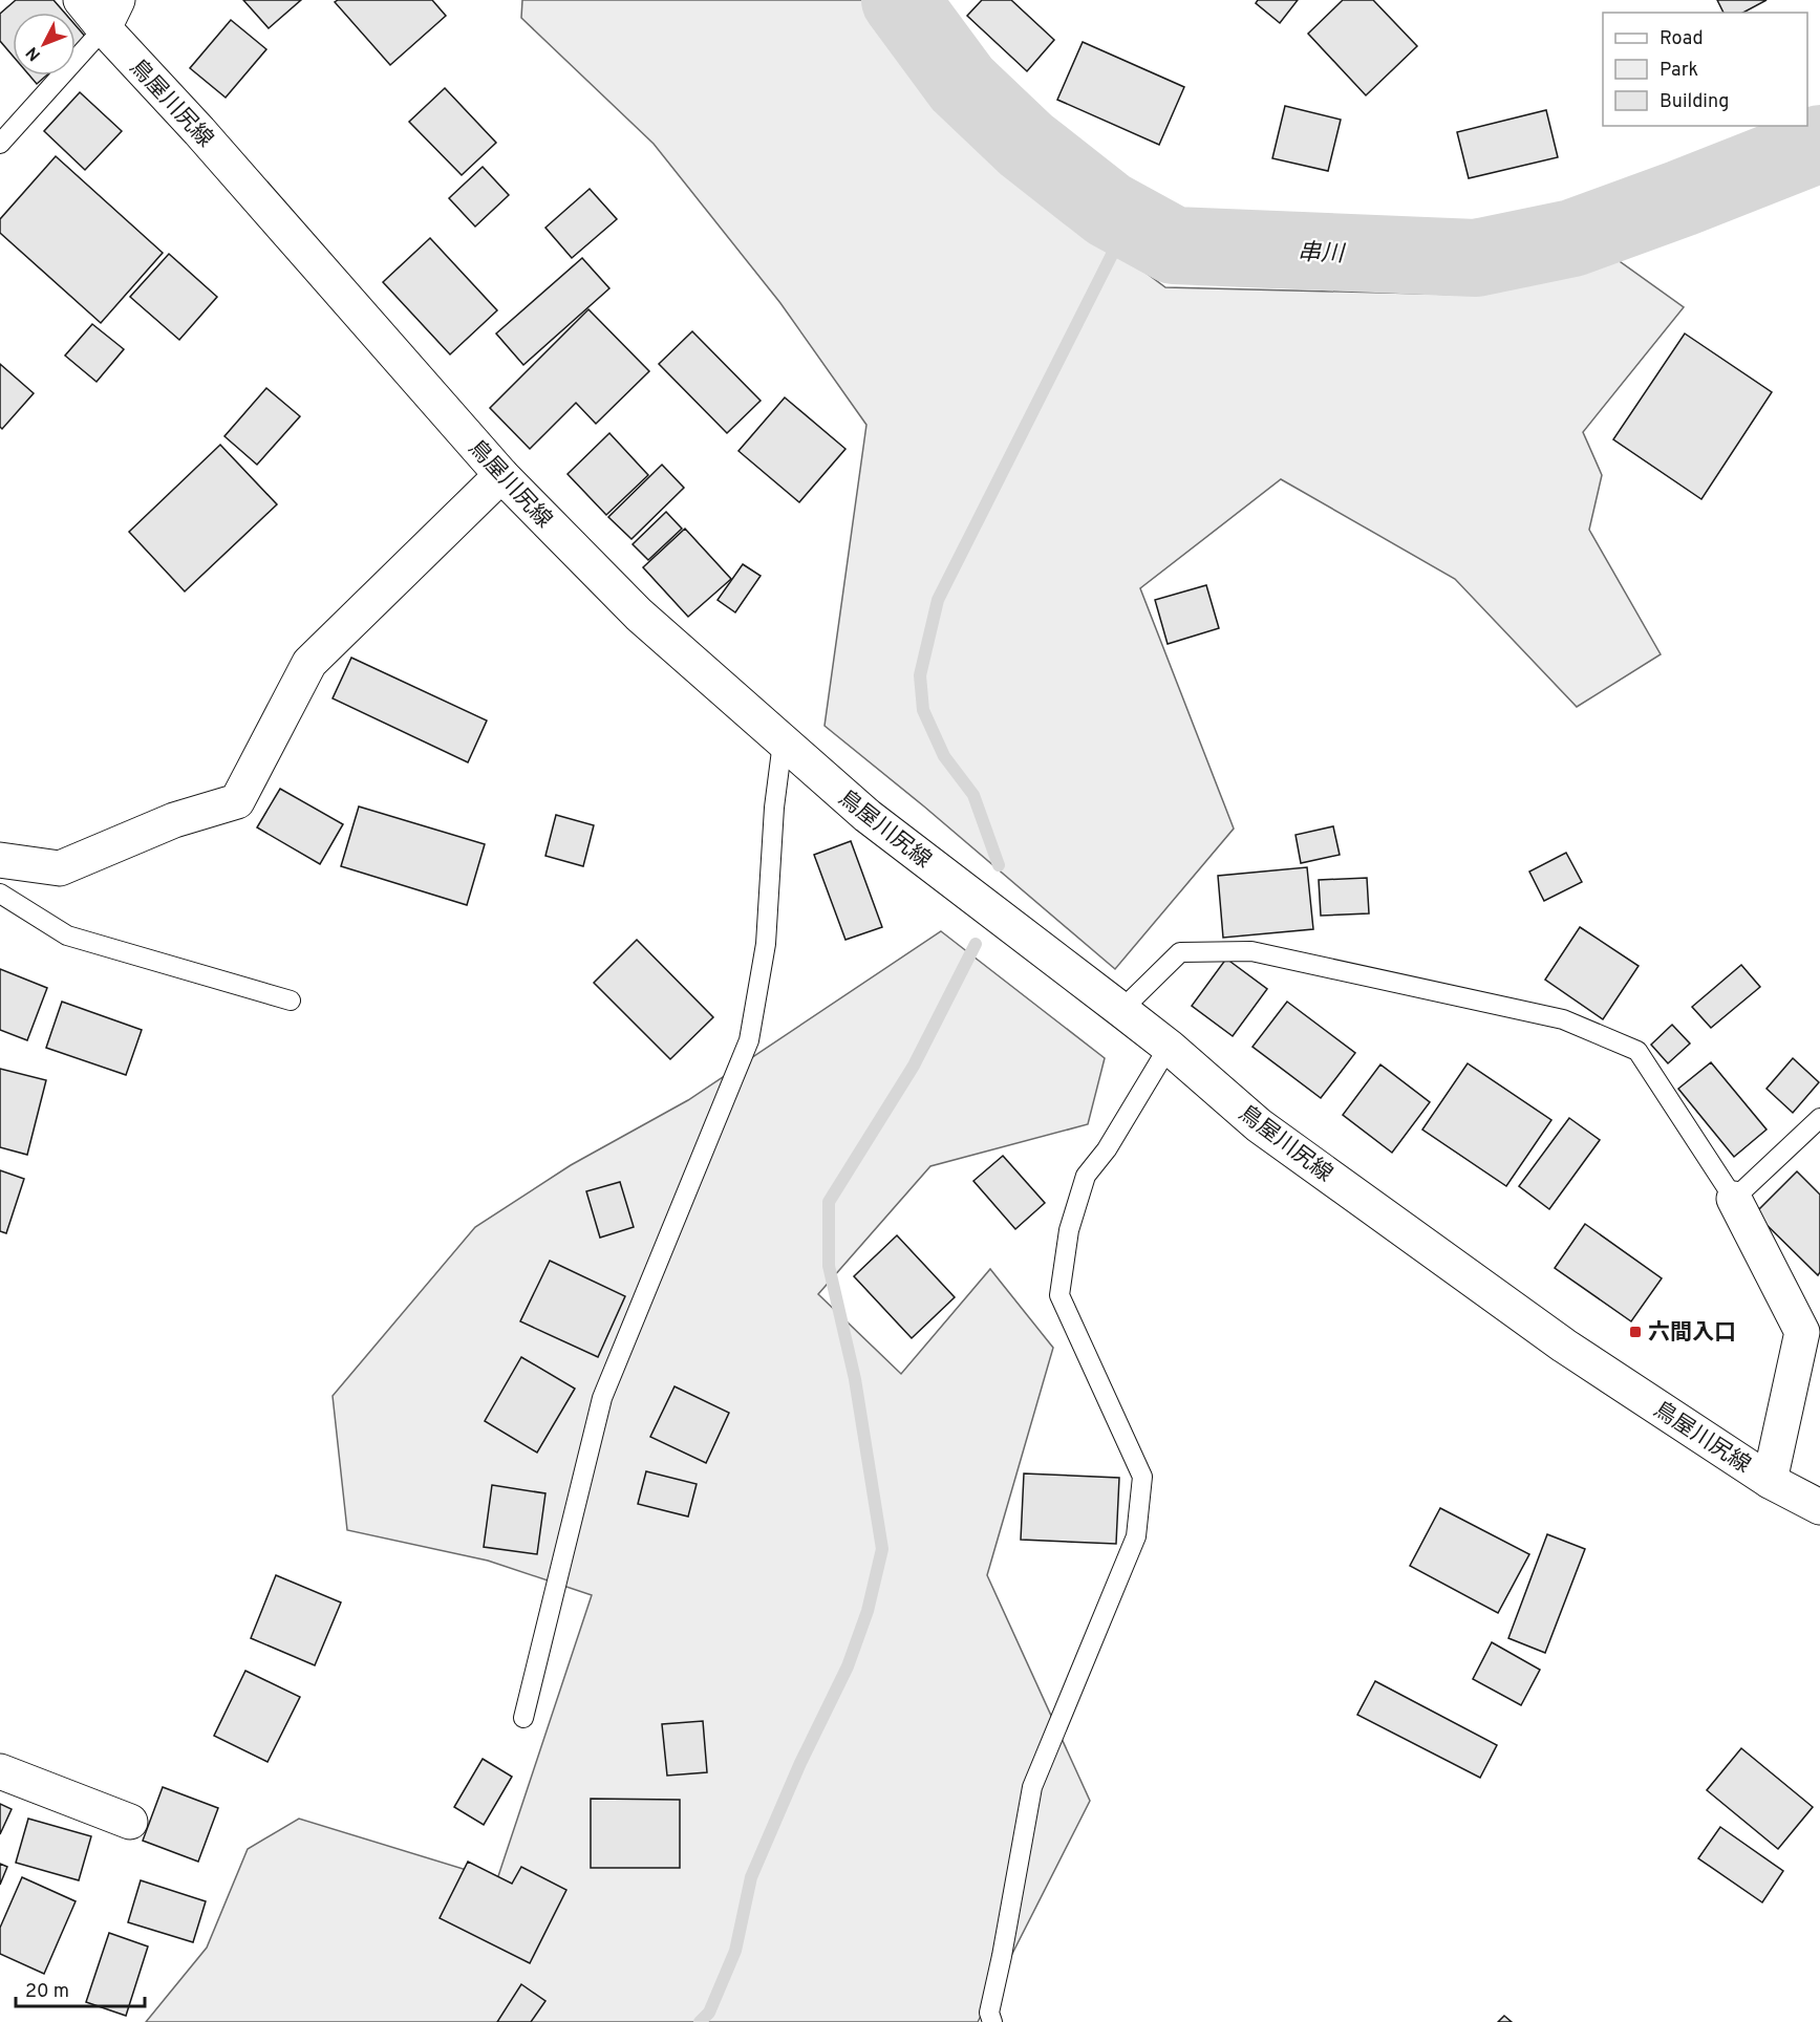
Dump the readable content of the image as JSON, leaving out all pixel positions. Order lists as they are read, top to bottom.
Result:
{
  "streets": {
    "main road": ["鳥屋川尻線"]
  },
  "water": ["串川"],
  "places": {
    "transit": ["六間入口"]
  },
  "legend": ["Road", "Park", "Building"],
  "scale_bar": "20 m",
  "north": "bottom left"
}
